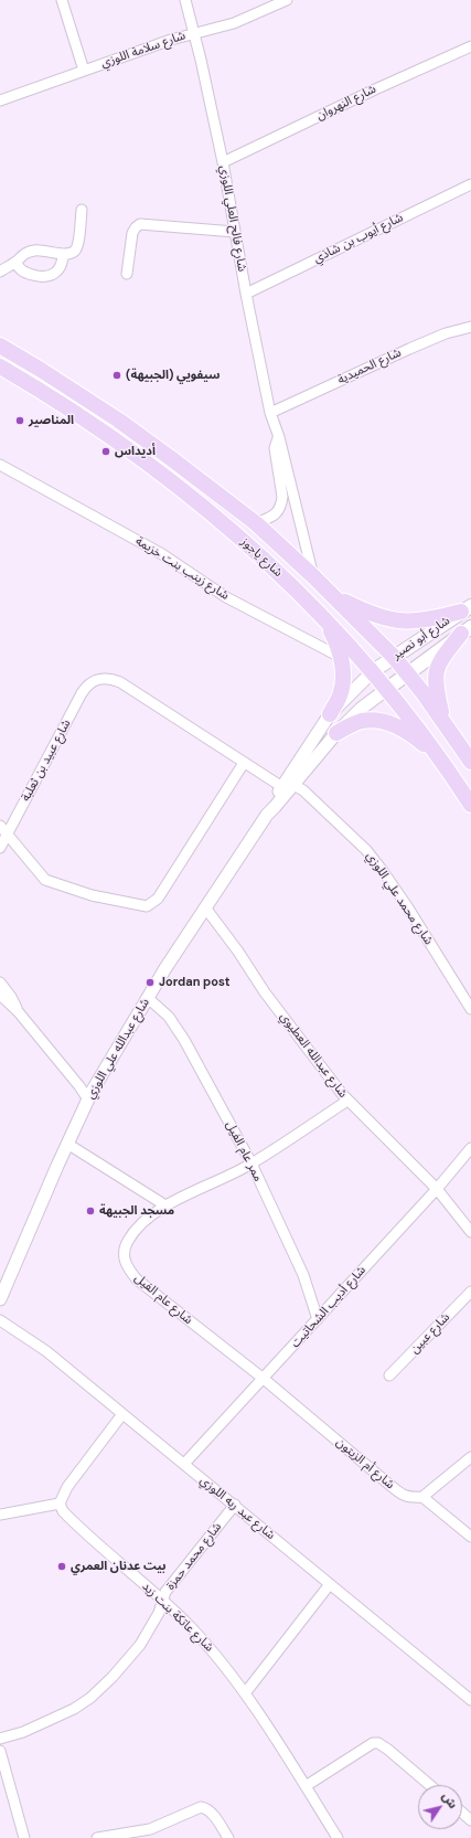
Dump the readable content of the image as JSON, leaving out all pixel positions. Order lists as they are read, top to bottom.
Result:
{
  "streets": {
    "main road": ["شارع ياجوز", "شارع أبو نصير"],
    "street": [
      "شارع سلامة اللوزي",
      "شارع النهروان",
      "شارع فالح العلي اللوزي",
      "شارع أيوب بن شاذي",
      "شارع الحميدية",
      "شارع زينب بنت خزيمة",
      "شارع عبيد بن ثعلبة",
      "شارع محمد علي اللوزي",
      "شارع عبدالله علي اللوزي",
      "شارع عبدالله العطيوي",
      "ممر عام الفيل",
      "شارع عام الفيل",
      "شارع أديب الشحاتيت",
      "شارع عبين",
      "شارع أم الزيتون",
      "شارع عبد ربه اللوزي",
      "شارع محمد حمزة",
      "شارع عاتكة بنت زيد"
    ]
  },
  "crossings": [
    ["شارع سلامة اللوزي", "شارع فالح العلي اللوزي"],
    ["شارع النهروان", "شارع فالح العلي اللوزي"],
    ["شارع فالح العلي اللوزي", "شارع أيوب بن شاذي"],
    ["شارع فالح العلي اللوزي", "شارع الحميدية"],
    ["شارع فالح العلي اللوزي", "شارع ياجوز"],
    ["شارع ياجوز", "شارع أبو نصير"],
    ["شارع ياجوز", "شارع عبدالله علي اللوزي"],
    ["شارع أبو نصير", "شارع عبدالله علي اللوزي"],
    ["شارع عبيد بن ثعلبة", "شارع محمد علي اللوزي"],
    ["شارع محمد علي اللوزي", "شارع عبدالله علي اللوزي"],
    ["شارع عبدالله علي اللوزي", "شارع عبدالله العطيوي"],
    ["شارع عبدالله علي اللوزي", "ممر عام الفيل"],
    ["شارع عبدالله العطيوي", "شارع عام الفيل"],
    ["شارع عبدالله العطيوي", "شارع أديب الشحاتيت"],
    ["ممر عام الفيل", "شارع عام الفيل"],
    ["ممر عام الفيل", "شارع أديب الشحاتيت"],
    ["شارع عام الفيل", "شارع أديب الشحاتيت"],
    ["شارع عام الفيل", "شارع أم الزيتون"],
    ["شارع أديب الشحاتيت", "شارع أم الزيتون"],
    ["شارع أديب الشحاتيت", "شارع عبد ربه اللوزي"],
    ["شارع عبد ربه اللوزي", "شارع محمد حمزة"],
    ["شارع محمد حمزة", "شارع عاتكة بنت زيد"]
  ],
  "places": [
    "سيفويي (الجبيهة)",
    "المناصير",
    "أديداس",
    "Jordan post",
    "مسجد الجبيهة",
    "بيت عدنان العمري"
  ],
  "north": "top right"
}
